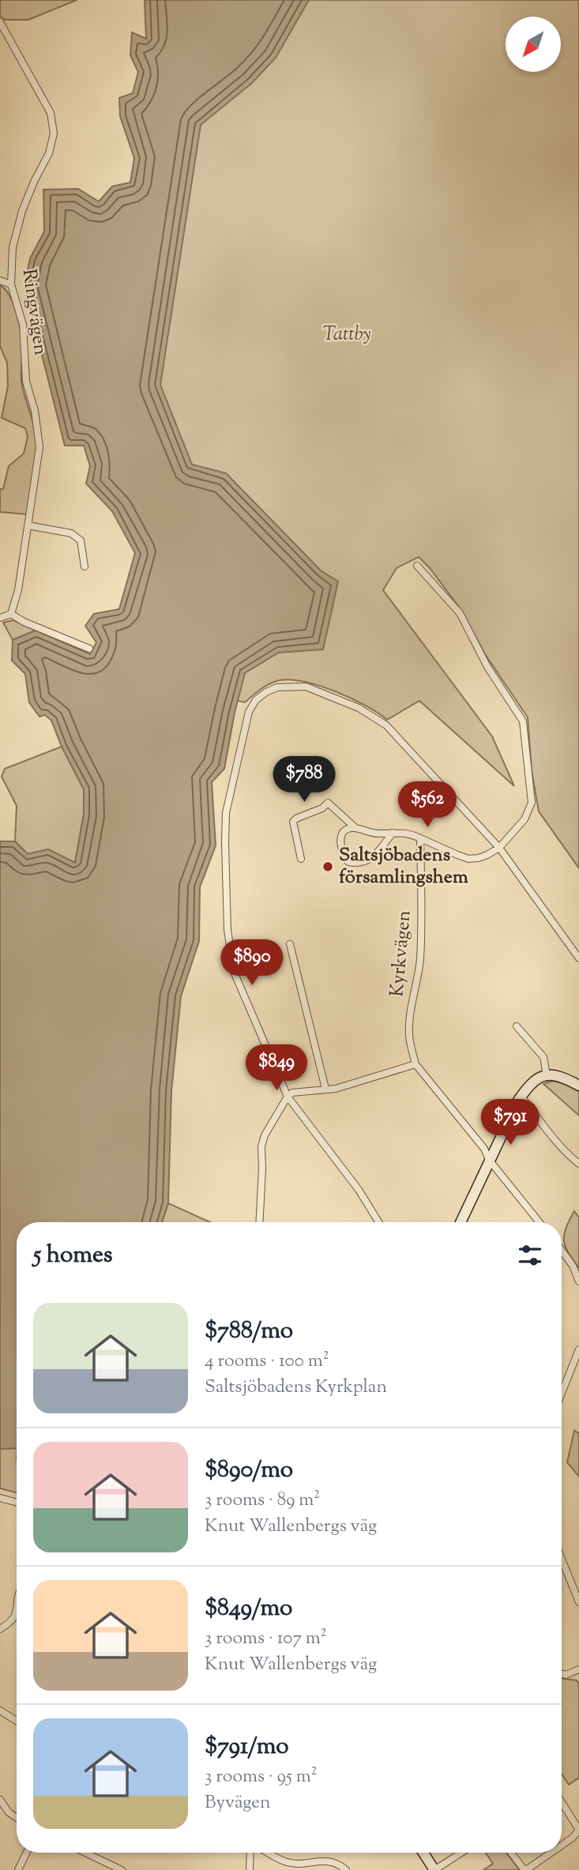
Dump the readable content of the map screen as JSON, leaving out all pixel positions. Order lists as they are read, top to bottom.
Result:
{
  "streets": {
    "street": ["Ringvägen", "Kyrkvägen"]
  },
  "parks": ["Tattby"],
  "places": ["Saltsjöbadens församlingshem"],
  "north": "bottom left",
  "page": {
    "price": [
      "$788",
      "$562",
      "$890",
      "$849",
      "$791"
    ],
    "heading": "5 homes",
    "list": [
      {
        "name": "$788/mo",
        "note": "4 rooms · 100 m² · Saltsjöbadens Kyrkplan"
      },
      {
        "name": "$890/mo",
        "note": "3 rooms · 89 m² · Knut Wallenbergs väg"
      },
      {
        "name": "$849/mo",
        "note": "3 rooms · 107 m² · Knut Wallenbergs väg"
      },
      {
        "name": "$791/mo",
        "note": "3 rooms · 95 m² · Byvägen"
      }
    ]
  }
}
